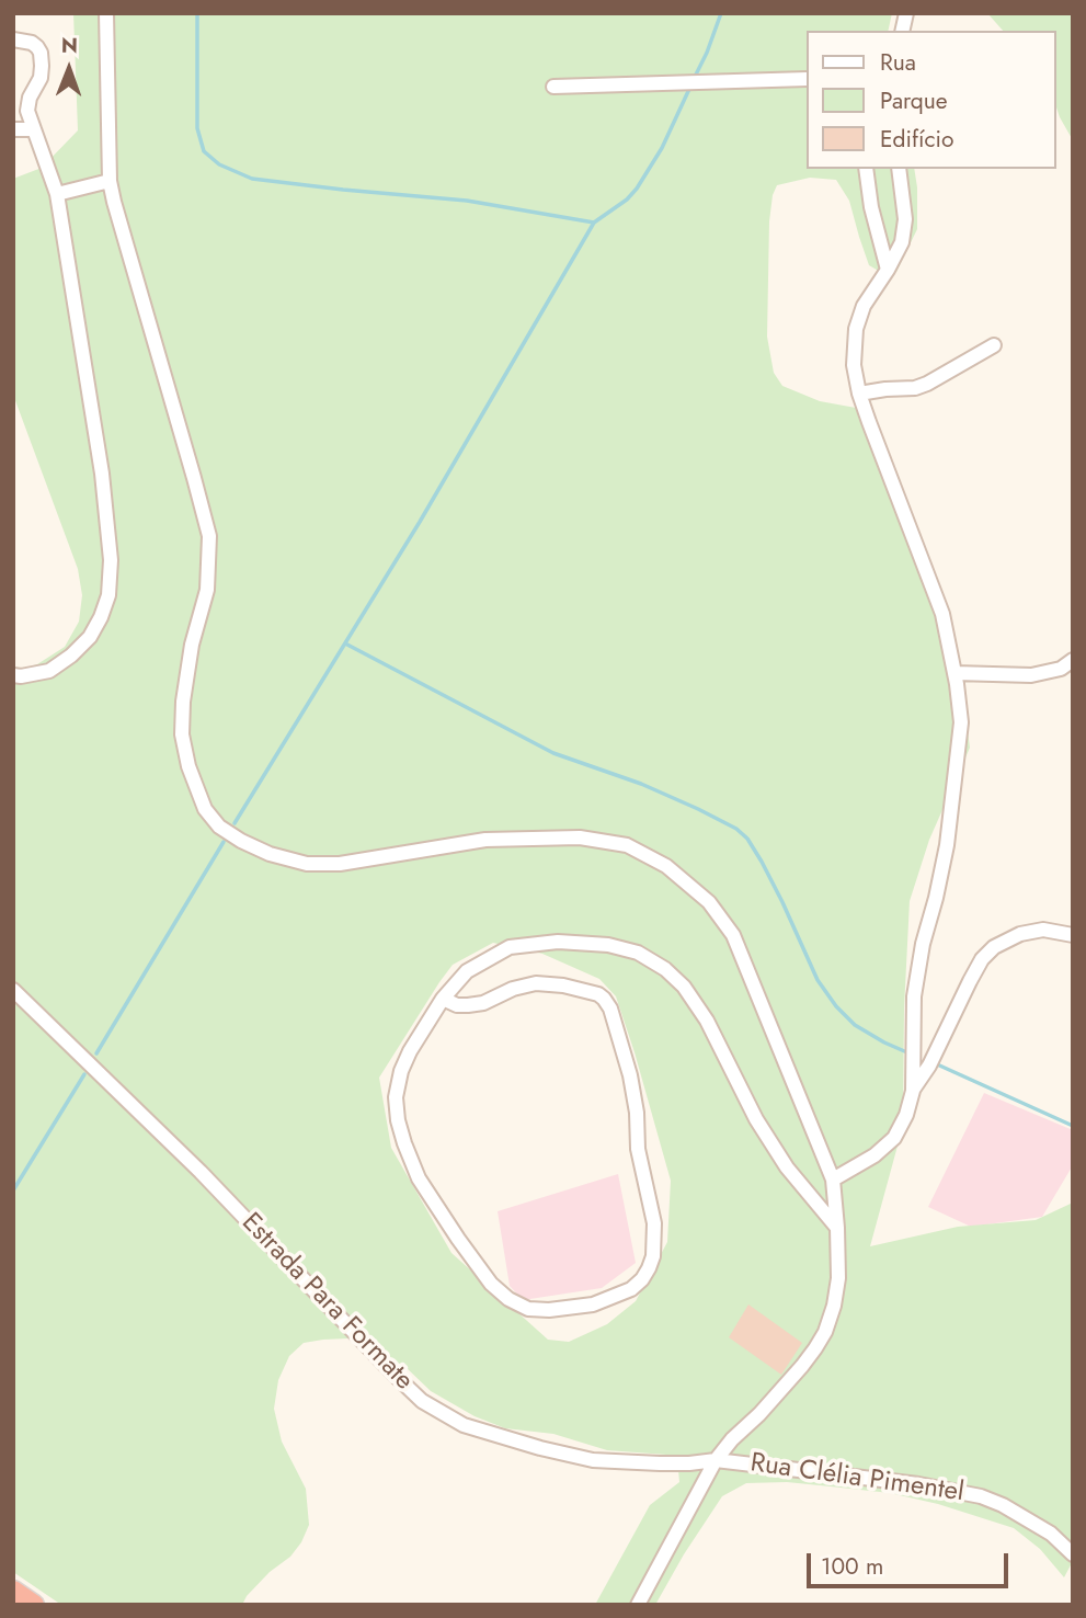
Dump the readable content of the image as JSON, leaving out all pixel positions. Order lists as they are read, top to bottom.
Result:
{
  "streets": {
    "street": ["Estrada Para Formate", "Rua Clélia Pimentel"]
  },
  "crossings": [
    ["Estrada Para Formate", "Rua Clélia Pimentel"]
  ],
  "legend": ["Rua", "Parque", "Edifício"],
  "scale_bar": "100 m",
  "north": "top"
}
